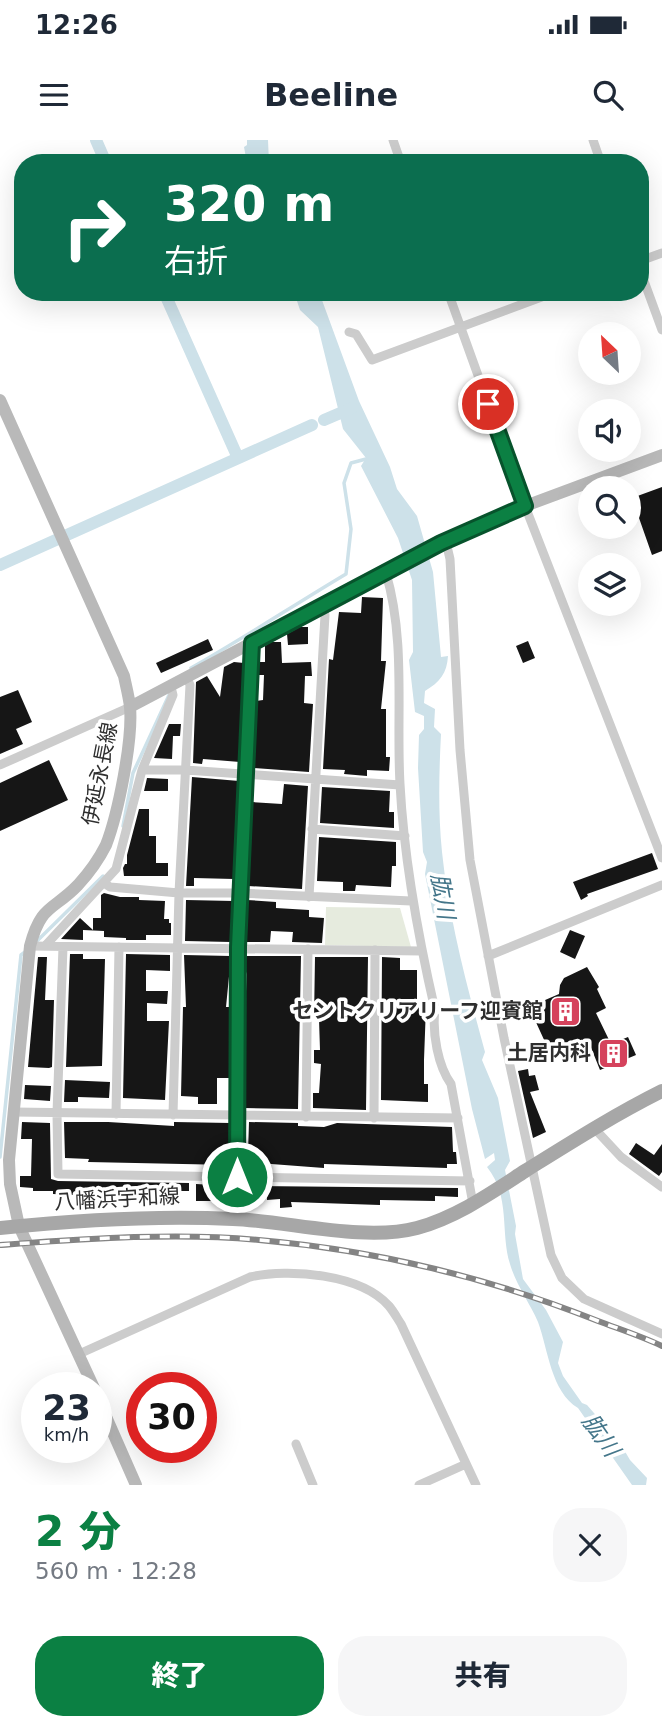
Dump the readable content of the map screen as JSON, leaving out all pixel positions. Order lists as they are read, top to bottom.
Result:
{
  "streets": {
    "main road": ["伊延永長線", "八幡浜宇和線"]
  },
  "crossings": [
    ["伊延永長線", "八幡浜宇和線"]
  ],
  "water": ["肱川"],
  "places": {
    "building": ["セントクリアリーフ迎賓館", "土居内科"]
  },
  "north": "top left",
  "page": {
    "status": "12:26",
    "header": "Beeline",
    "turn": ["320 m", "右折"],
    "speed": "23 km/h",
    "limit": "30",
    "heading": ["2 分", "560 m · 12:28"],
    "buttons": ["終了", "共有"]
  }
}
